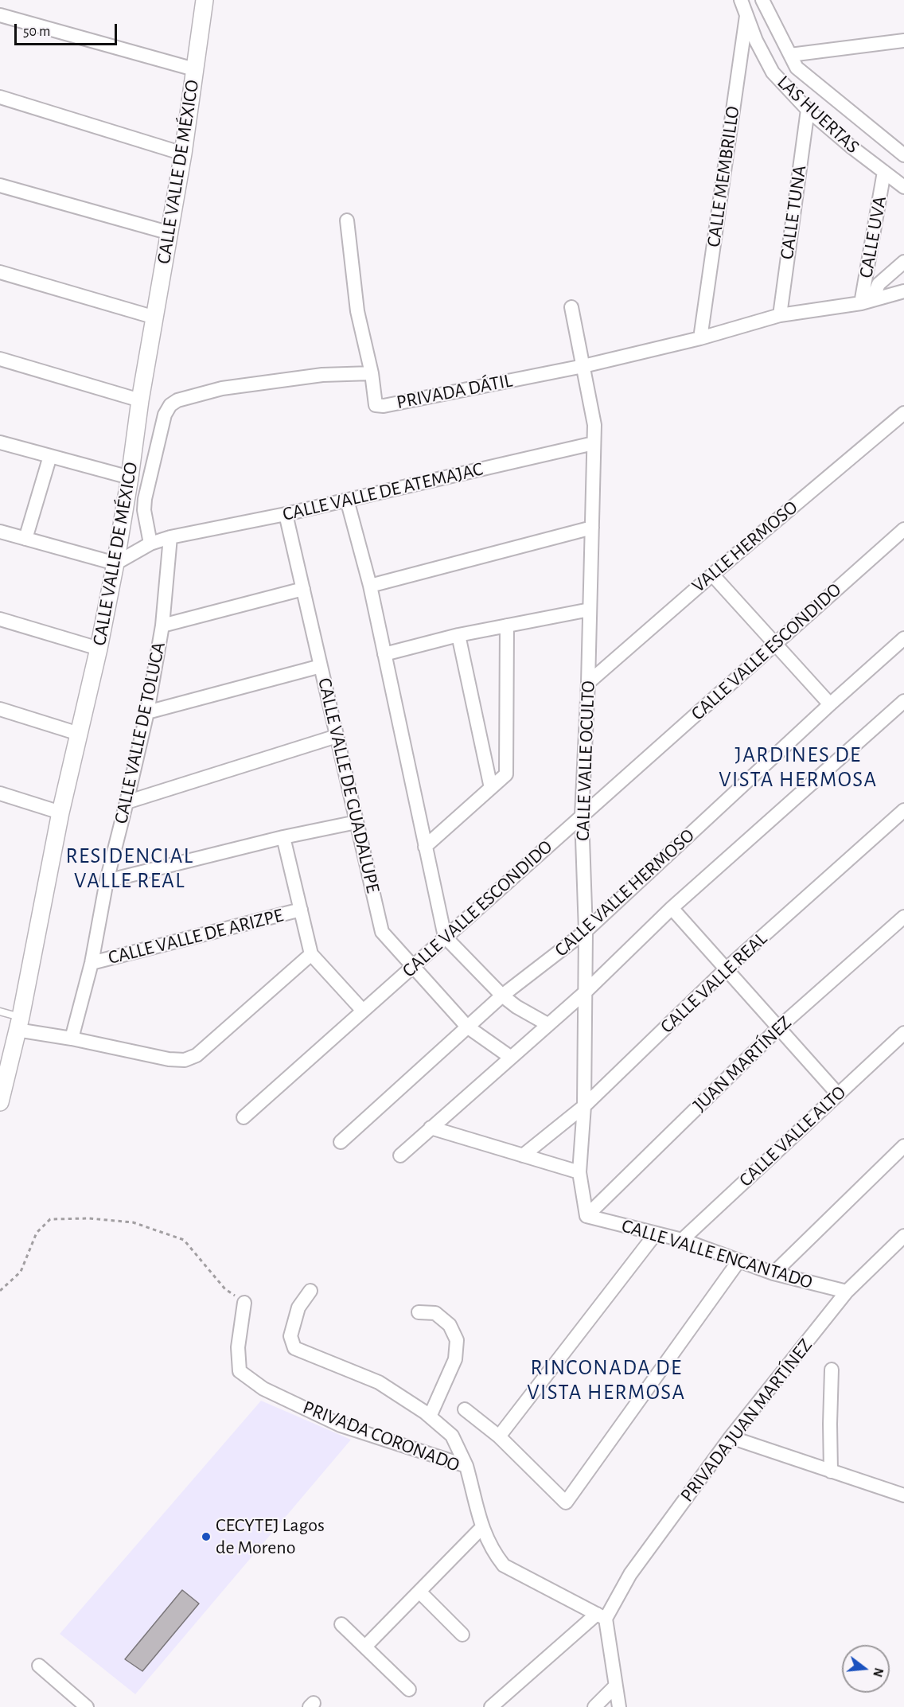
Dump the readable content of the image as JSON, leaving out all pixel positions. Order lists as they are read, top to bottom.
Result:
{
  "streets": {
    "street": [
      "LAS HUERTAS",
      "CALLE VALLE DE MÉXICO",
      "CALLE MEMBRILLO",
      "CALLE TUNA",
      "CALLE UVA",
      "PRIVADA DÁTIL",
      "CALLE VALLE DE ATEMAJAC",
      "VALLE HERMOSO",
      "CALLE VALLE ESCONDIDO",
      "CALLE VALLE DE TOLUCA",
      "CALLE VALLE OCULTO",
      "CALLE VALLE DE GUADALUPE",
      "CALLE VALLE HERMOSO",
      "CALLE VALLE DE ARIZPE",
      "CALLE VALLE REAL",
      "JUAN MARTÍNEZ",
      "CALLE VALLE ALTO",
      "CALLE VALLE ENCANTADO",
      "PRIVADA JUAN MARTÍNEZ",
      "PRIVADA CORONADO"
    ]
  },
  "crossings": [
    ["LAS HUERTAS", "CALLE MEMBRILLO"],
    ["LAS HUERTAS", "CALLE TUNA"],
    ["LAS HUERTAS", "CALLE UVA"],
    ["CALLE VALLE DE MÉXICO", "CALLE VALLE DE ATEMAJAC"],
    ["CALLE MEMBRILLO", "PRIVADA DÁTIL"],
    ["CALLE TUNA", "PRIVADA DÁTIL"],
    ["CALLE UVA", "PRIVADA DÁTIL"],
    ["PRIVADA DÁTIL", "CALLE VALLE OCULTO"],
    ["CALLE VALLE DE ATEMAJAC", "CALLE VALLE DE TOLUCA"],
    ["CALLE VALLE DE ATEMAJAC", "CALLE VALLE OCULTO"],
    ["CALLE VALLE DE ATEMAJAC", "CALLE VALLE DE GUADALUPE"],
    ["VALLE HERMOSO", "CALLE VALLE OCULTO"],
    ["CALLE VALLE ESCONDIDO", "CALLE VALLE OCULTO"],
    ["CALLE VALLE ESCONDIDO", "CALLE VALLE DE GUADALUPE"],
    ["CALLE VALLE DE TOLUCA", "CALLE VALLE DE ARIZPE"],
    ["CALLE VALLE OCULTO", "CALLE VALLE HERMOSO"],
    ["CALLE VALLE OCULTO", "CALLE VALLE REAL"],
    ["CALLE VALLE OCULTO", "JUAN MARTÍNEZ"],
    ["CALLE VALLE OCULTO", "CALLE VALLE ENCANTADO"],
    ["CALLE VALLE DE GUADALUPE", "CALLE VALLE HERMOSO"],
    ["JUAN MARTÍNEZ", "CALLE VALLE ENCANTADO"],
    ["CALLE VALLE ALTO", "CALLE VALLE ENCANTADO"],
    ["CALLE VALLE ENCANTADO", "PRIVADA JUAN MARTÍNEZ"],
    ["PRIVADA JUAN MARTÍNEZ", "PRIVADA CORONADO"]
  ],
  "districts": ["JARDINES DE VISTA HERMOSA", "RESIDENCIAL VALLE REAL", "RINCONADA DE VISTA HERMOSA"],
  "places": ["CECYTEJ Lagos de Moreno"],
  "scale_bar": "50 m",
  "north": "right"
}
